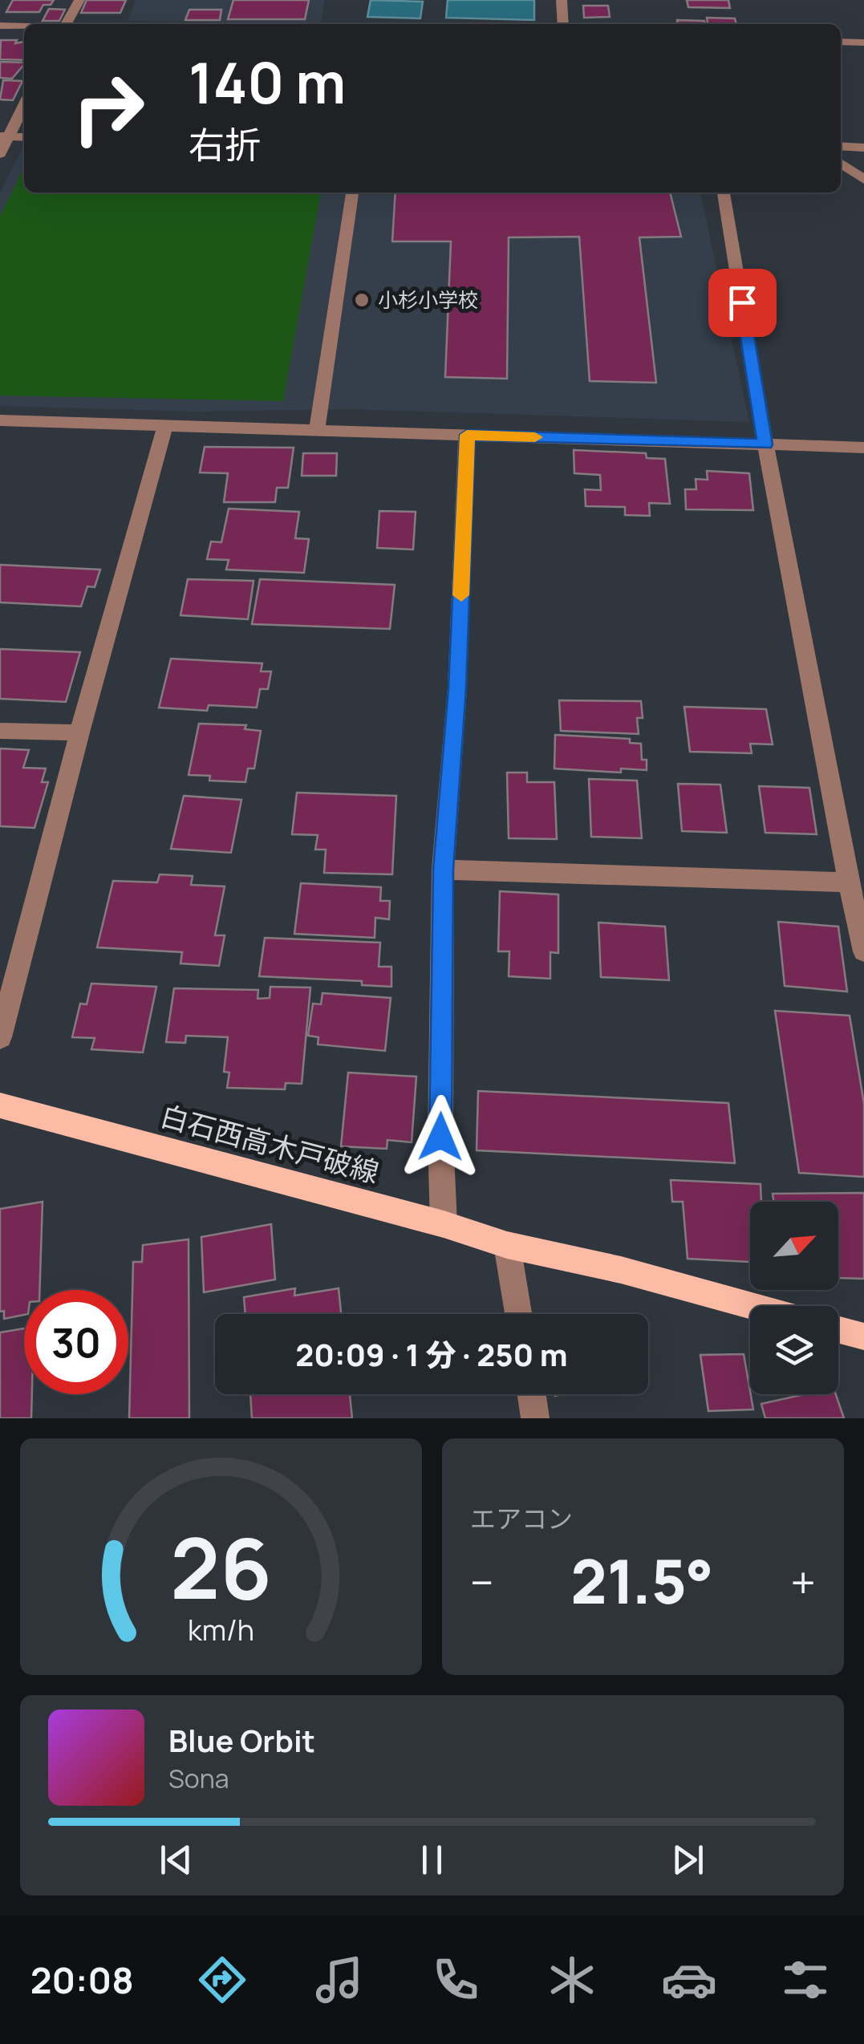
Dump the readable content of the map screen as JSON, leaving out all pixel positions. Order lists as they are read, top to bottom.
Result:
{
  "streets": {
    "main road": ["白石西高木戸破線"]
  },
  "places": ["小杉小学校"],
  "north": "top right",
  "page": {
    "turn": ["140 m", "右折"],
    "limit": "30",
    "trip": "20:09 · 1 分 · 250 m",
    "tile": "エアコン",
    "heat": ["−", "21.5°", "+"],
    "song": ["Blue Orbit", "Sona"],
    "tabs": "20:08",
    "gauge": ["26", "km/h"]
  }
}
